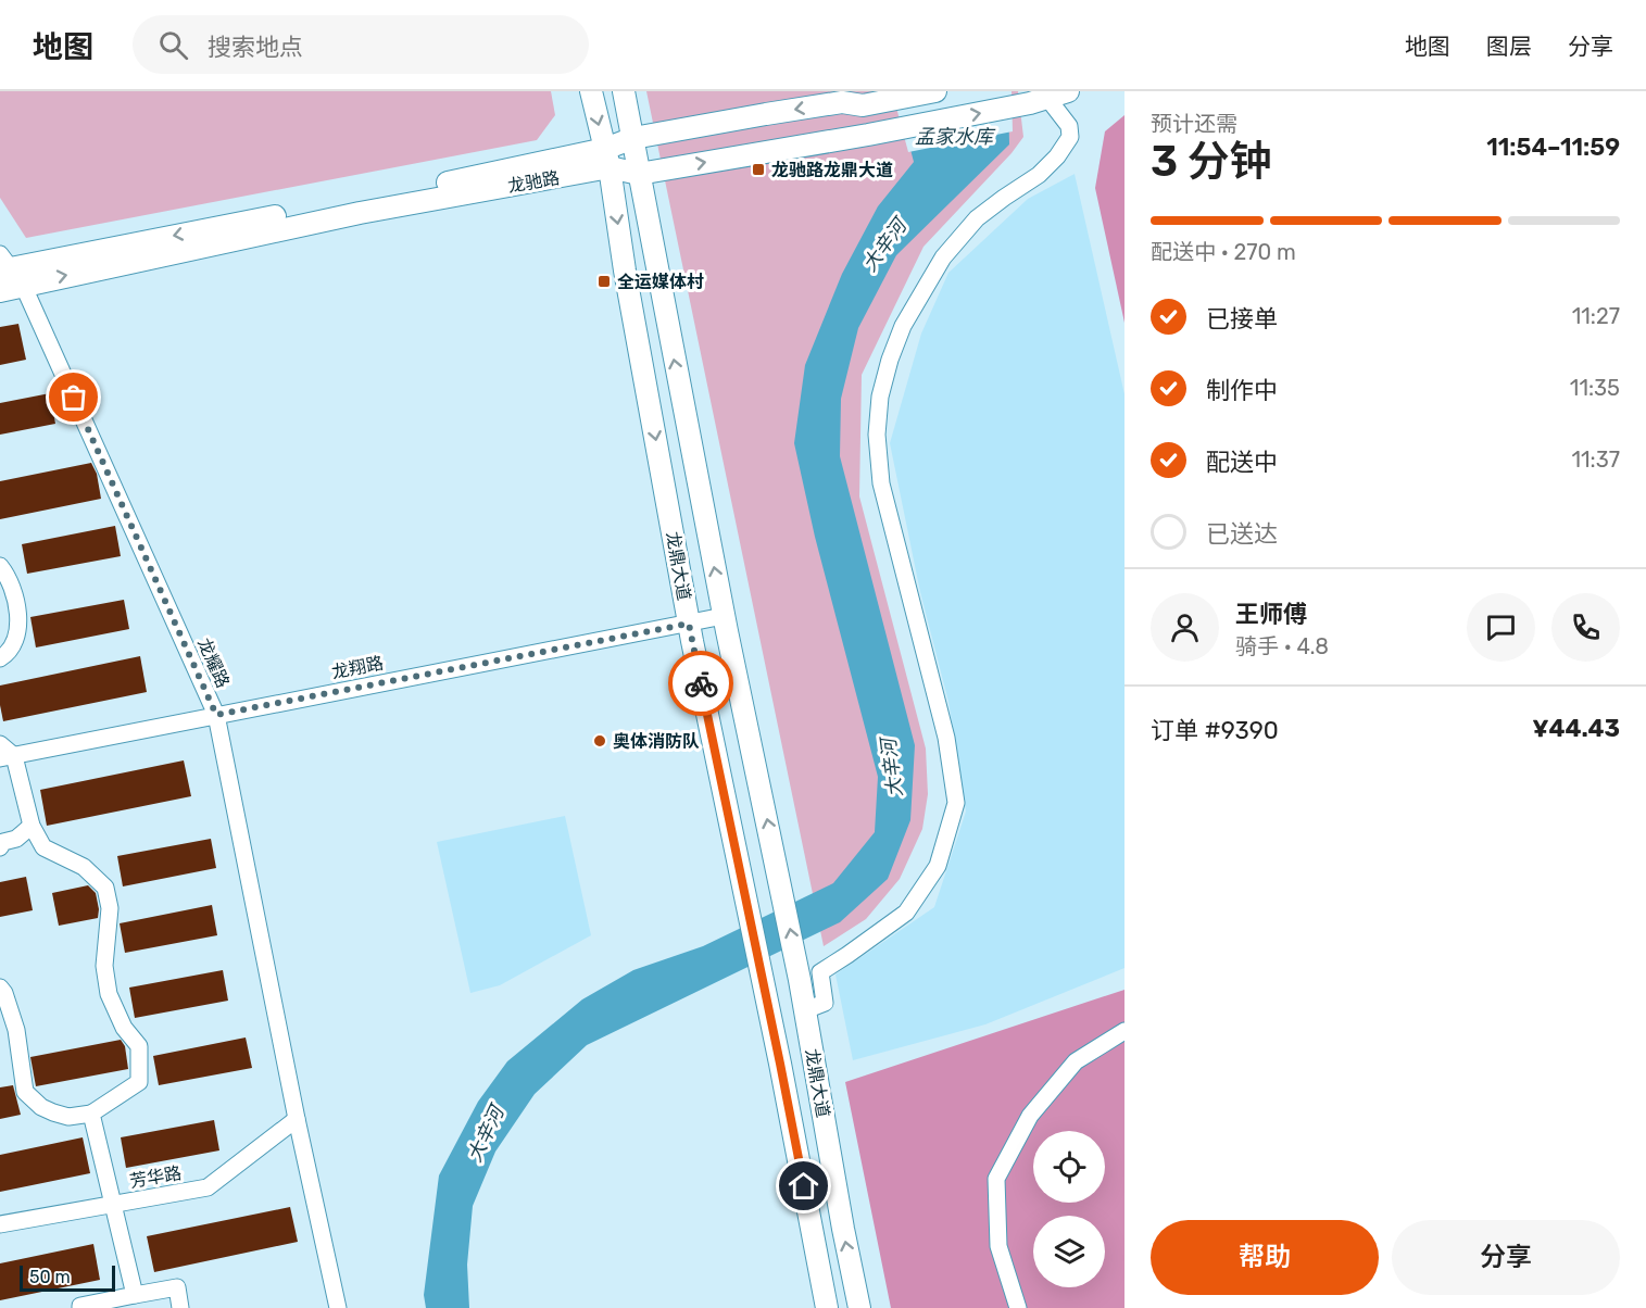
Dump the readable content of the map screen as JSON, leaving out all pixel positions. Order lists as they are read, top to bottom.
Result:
{
  "streets": {
    "main road": ["龙驰路", "龙鼎大道"],
    "street": ["龙耀路", "龙翔路", "芳华路"]
  },
  "crossings": [
    ["龙驰路", "龙鼎大道"],
    ["龙驰路", "龙耀路"],
    ["龙鼎大道", "龙翔路"],
    ["龙耀路", "龙翔路"],
    ["龙耀路", "芳华路"]
  ],
  "water": ["孟家水库", "大辛河"],
  "places": {
    "transit": ["龙驰路龙鼎大道", "全运媒体村"],
    "other": ["奥体消防队"]
  },
  "scale_bar": "50 m",
  "page": {
    "header": "地图",
    "search": "搜索地点",
    "nav": ["地图", "图层", "分享"],
    "heading": ["3 分钟", "预计还需", "11:54–11:59"],
    "panel": [
      "王师傅",
      "骑手 · 4.8",
      "订单 #9390",
      "¥44.43"
    ],
    "bar": "配送中 · 270 m",
    "list": [
      ["已接单", "11:27"],
      ["制作中", "11:35"],
      ["配送中", "11:37"],
      "已送达"
    ],
    "buttons": ["帮助", "分享"],
    "scale": "50 m"
  }
}
